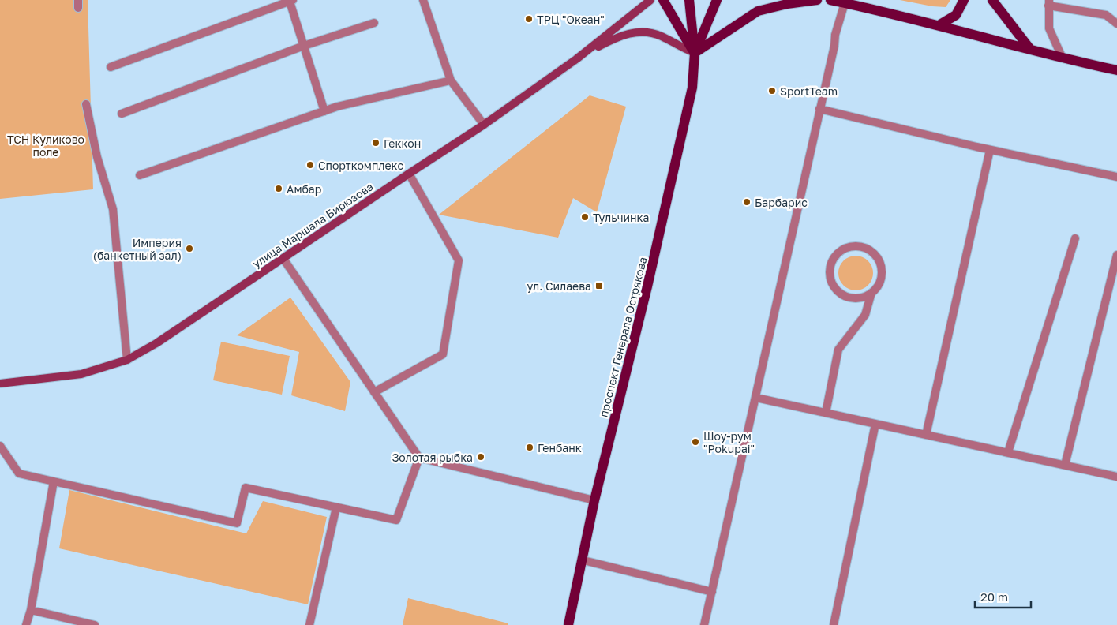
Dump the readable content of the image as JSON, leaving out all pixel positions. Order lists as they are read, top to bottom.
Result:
{
  "streets": {
    "main road": ["улица Маршала Бирюзова", "проспект Генерала Острякова"]
  },
  "parks": ["ТСН Куликово поле"],
  "places": {
    "other": [
      "ТРЦ \"Океан\"",
      "SportTeam",
      "Геккон",
      "Спорткомплекс",
      "Амбар",
      "Барбарис",
      "Тульчинка",
      "Империя (банкетный зал)",
      "Шоу-рум \"Pokupai\"",
      "Генбанк",
      "Золотая рыбка"
    ],
    "transit": ["ул. Силаева"]
  },
  "scale_bar": "20 m"
}
